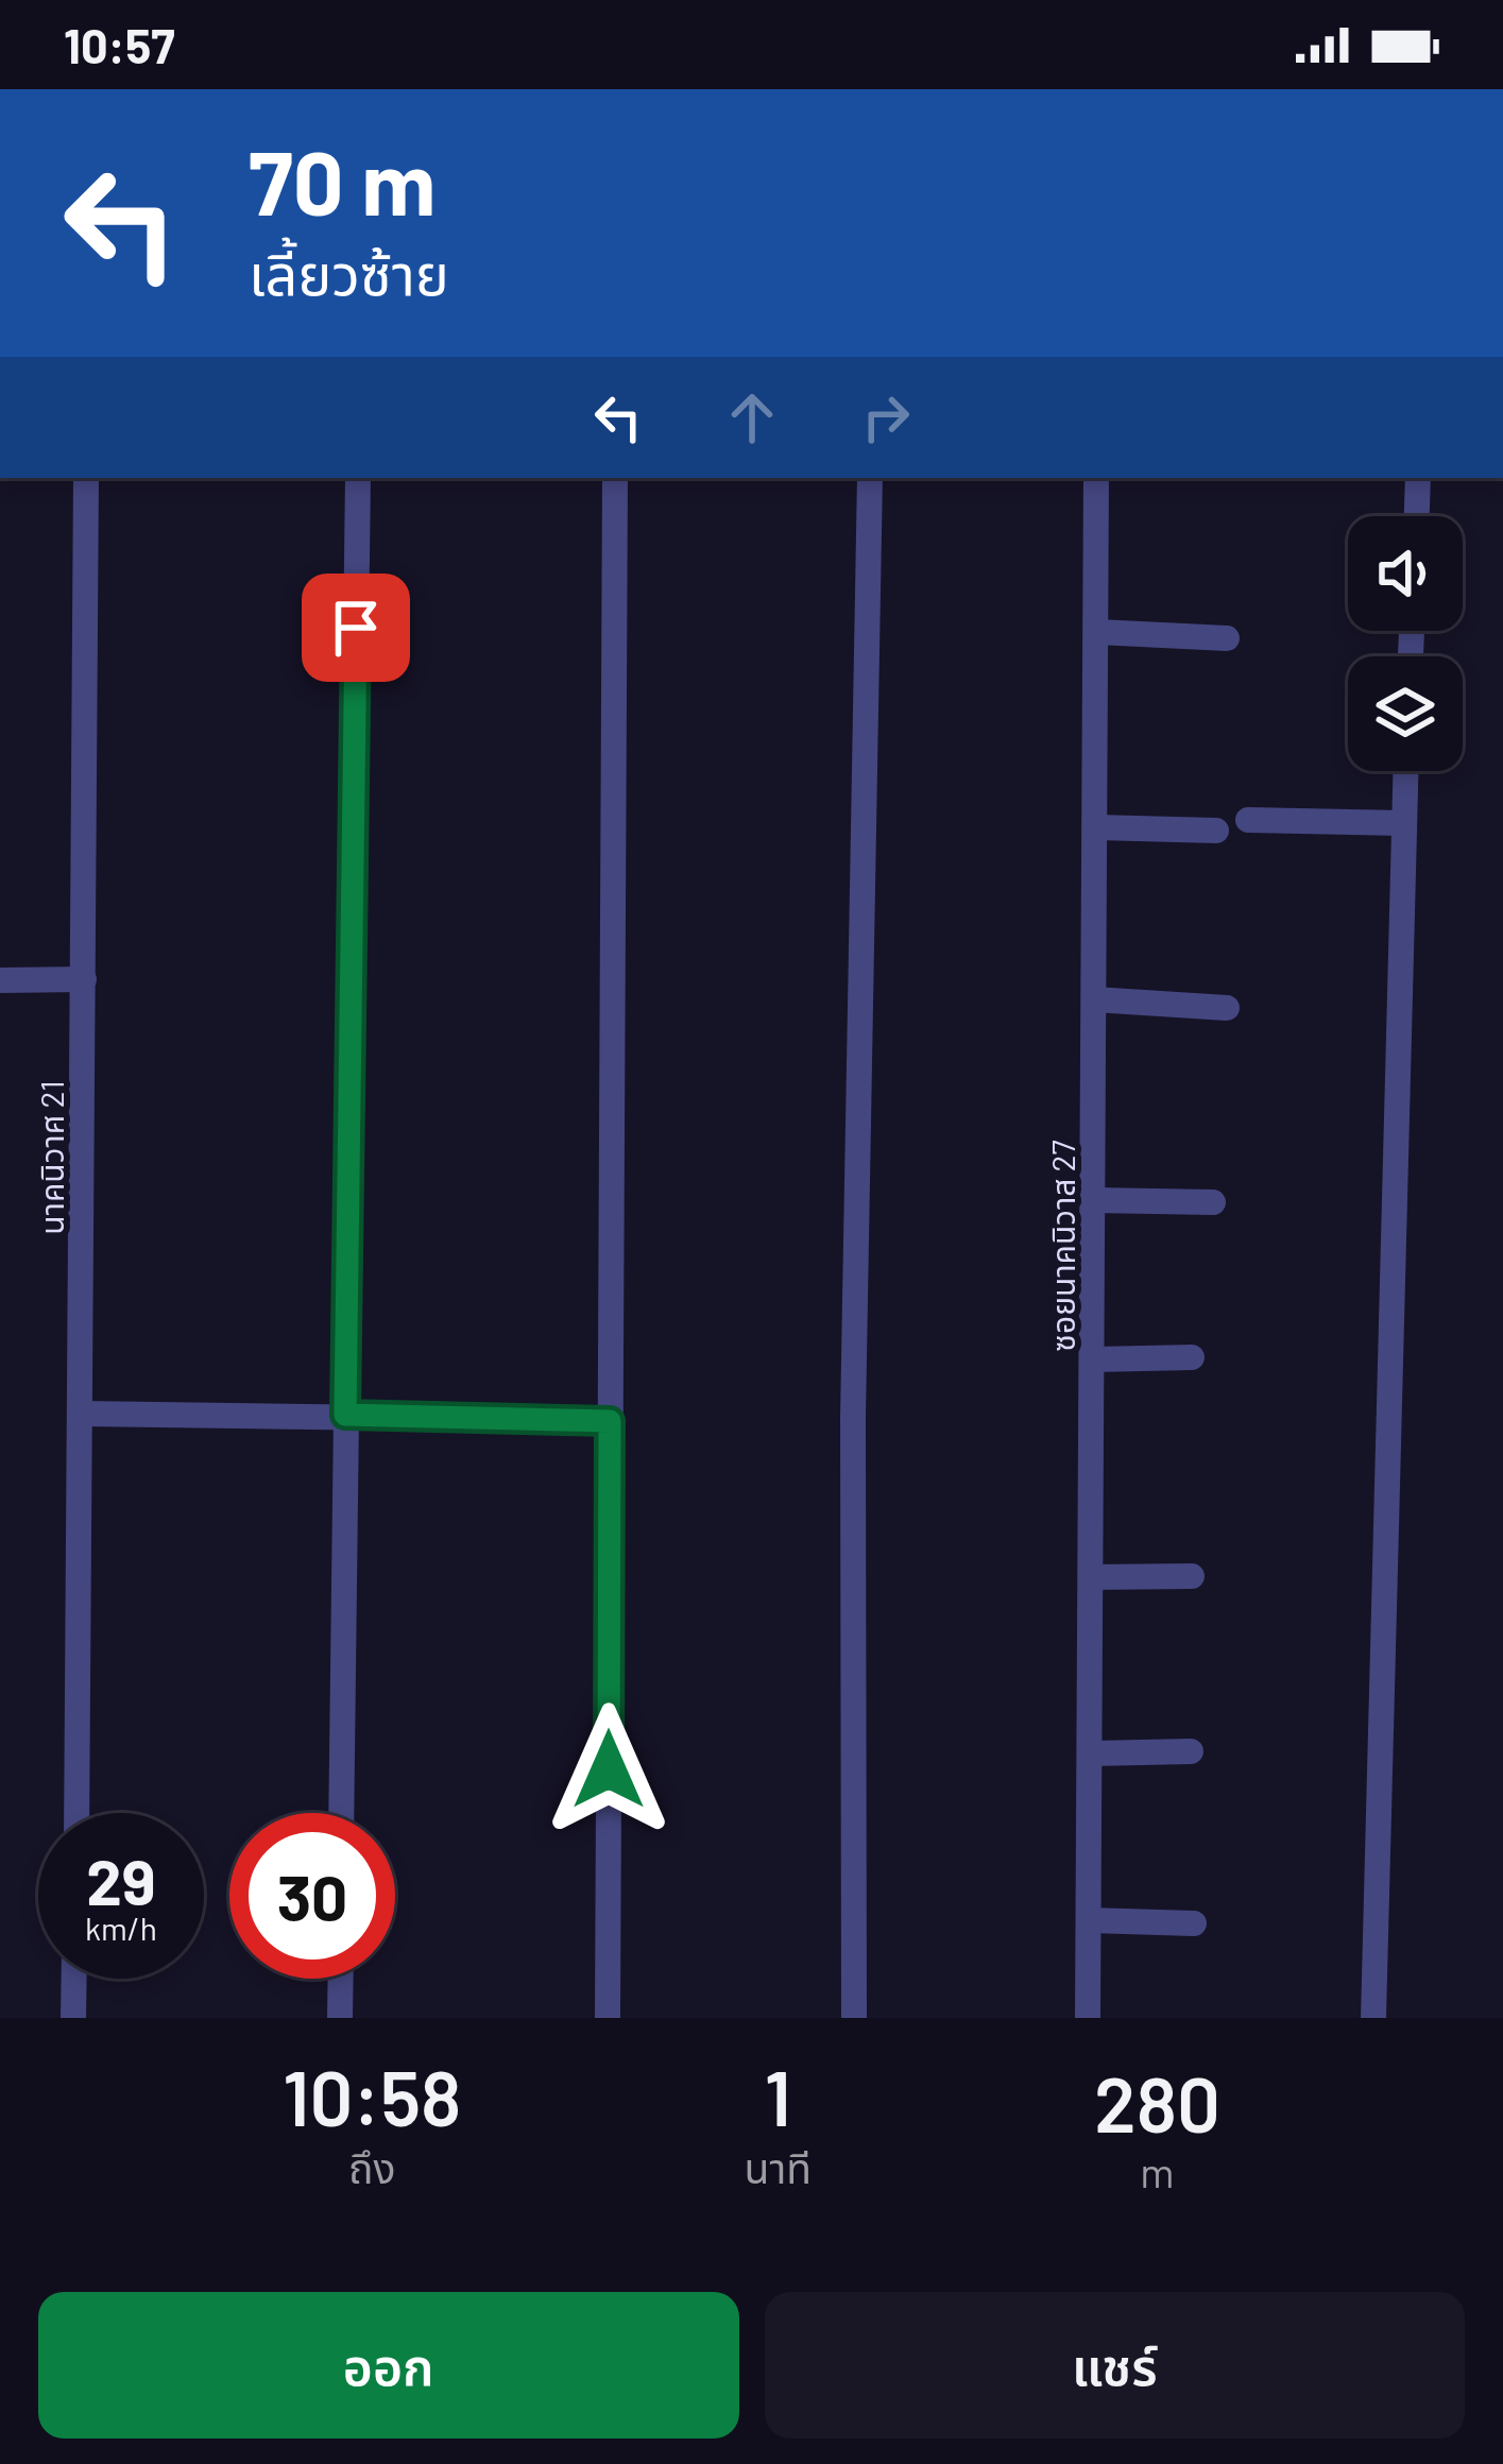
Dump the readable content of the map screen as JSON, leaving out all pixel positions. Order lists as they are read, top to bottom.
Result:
{
  "streets": {
    "street": ["นาคนิวาศ 21", "ซอยนาคนิวาส 27"]
  },
  "page": {
    "status": "10:57",
    "turn": ["70 m", "เลี้ยวซ้าย"],
    "speed": "29 km/h",
    "limit": "30",
    "eta": [
      "10:58",
      "ถึง",
      "1",
      "นาที",
      "280",
      "m"
    ],
    "buttons": ["ออก", "แชร์"]
  }
}
